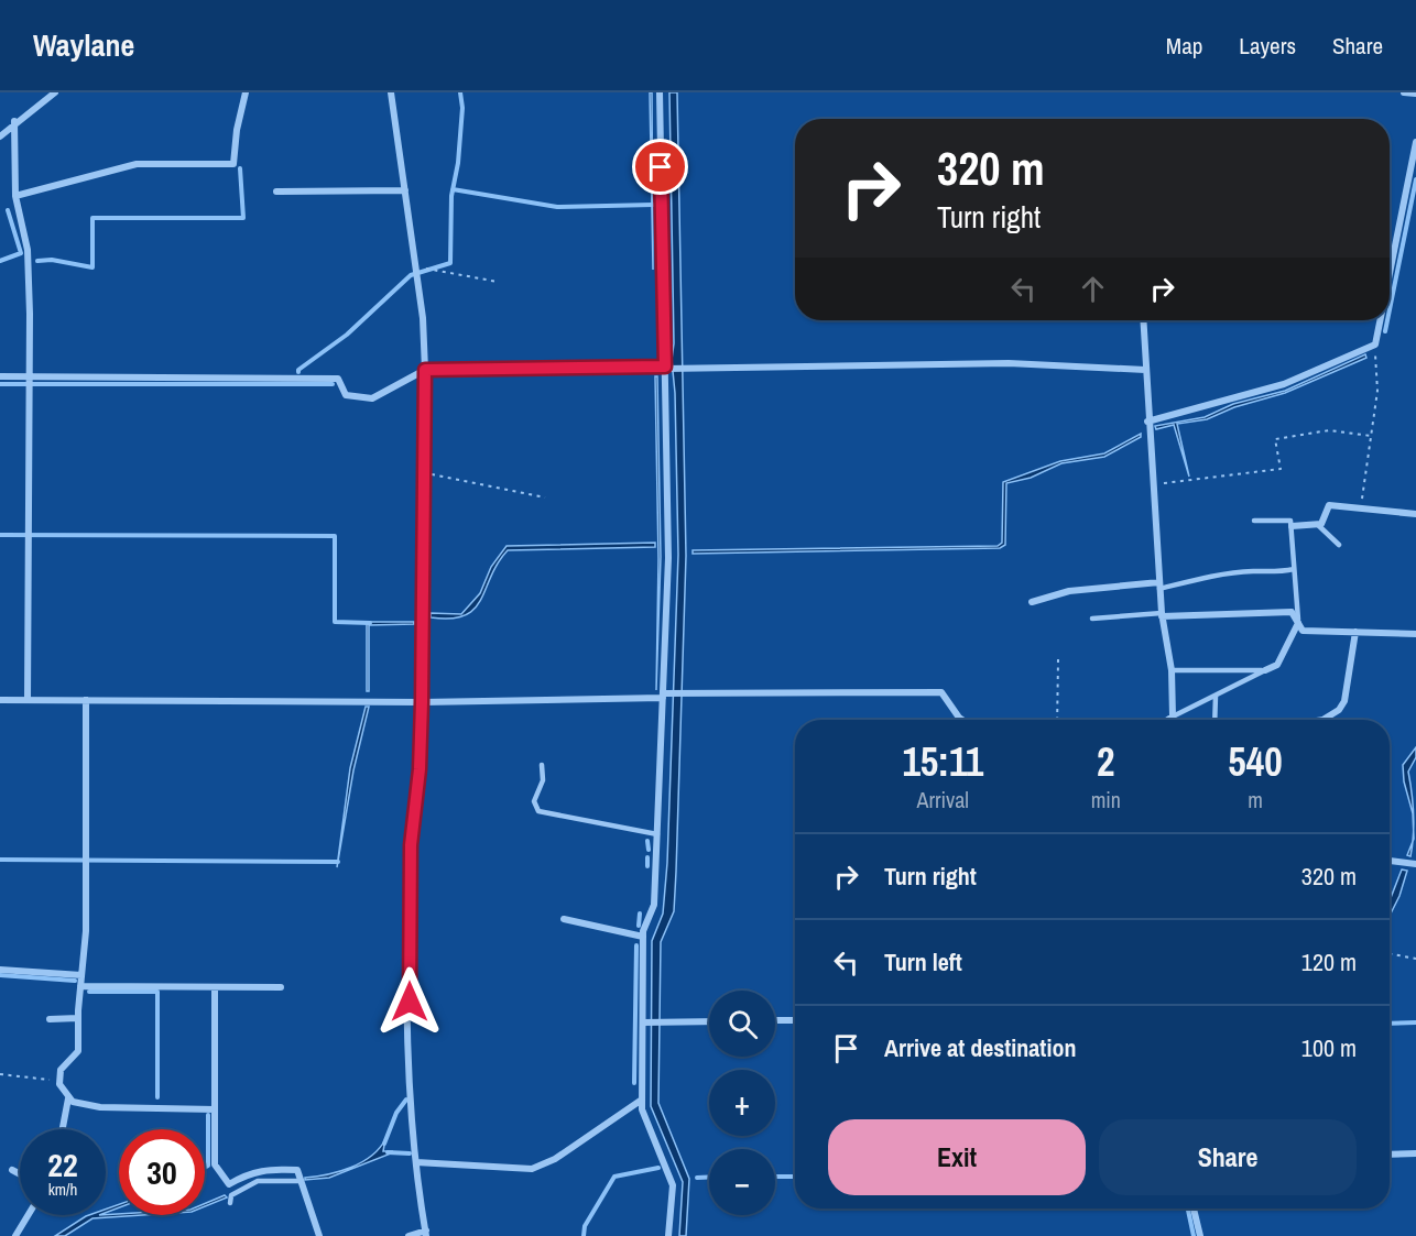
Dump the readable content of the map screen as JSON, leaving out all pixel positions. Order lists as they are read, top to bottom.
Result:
{
  "page": {
    "header": "Waylane",
    "nav": ["Map", "Layers", "Share"],
    "turn": ["320 m", "Turn right"],
    "eta": [
      "15:11",
      "Arrival",
      "2",
      "min",
      "540",
      "m"
    ],
    "list": [
      {
        "name": "Turn right",
        "value": "320 m"
      },
      {
        "name": "Turn left",
        "value": "120 m"
      },
      {
        "name": "Arrive at destination",
        "value": "100 m"
      }
    ],
    "map_buttons": ["+", "−"],
    "buttons": ["Exit", "Share"],
    "speed": "22 km/h",
    "limit": "30"
  }
}
